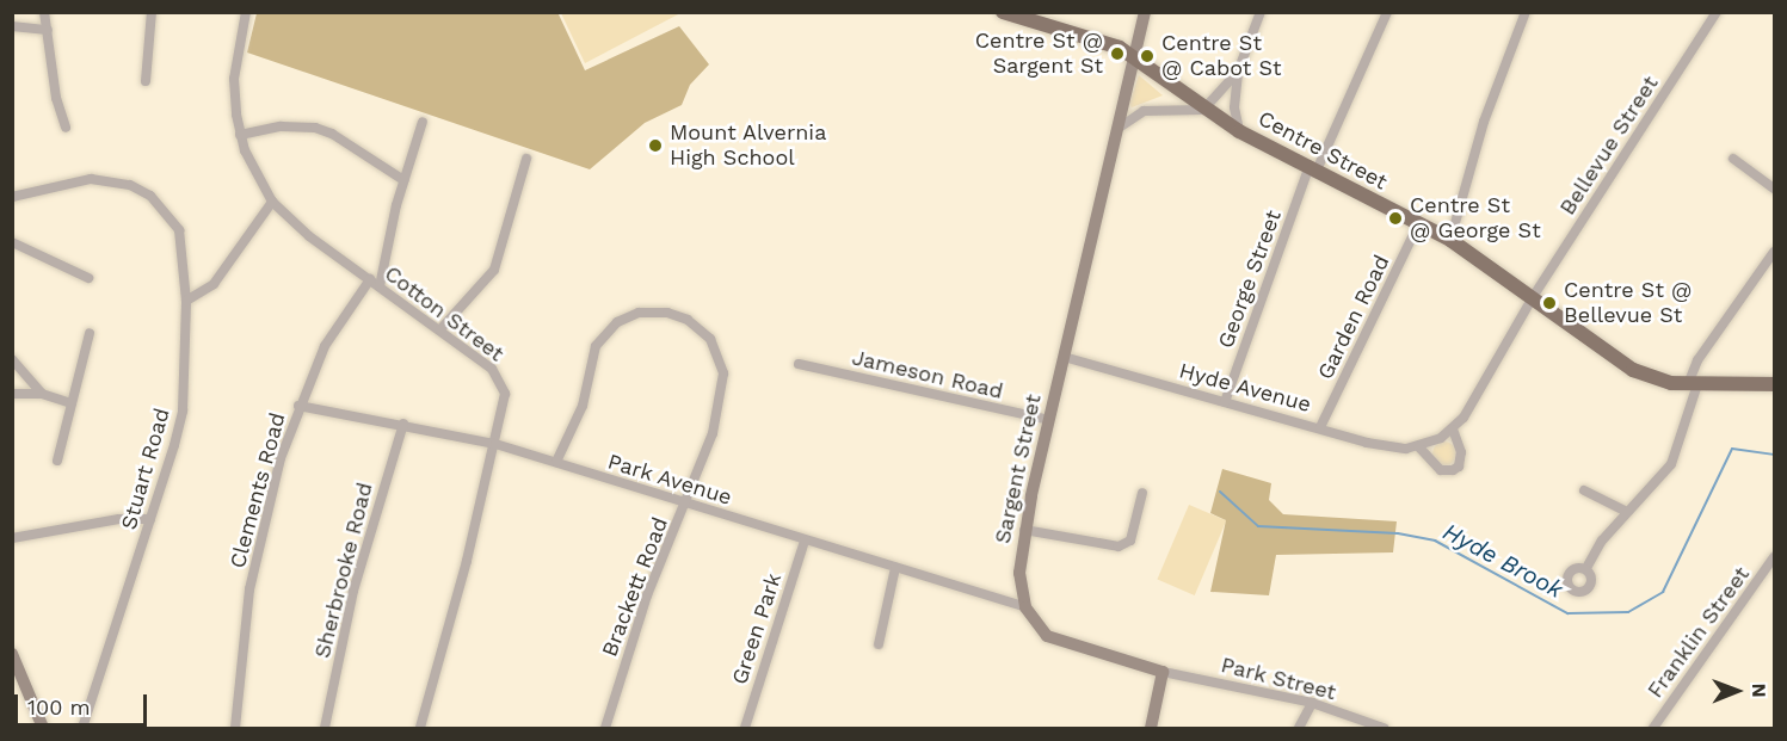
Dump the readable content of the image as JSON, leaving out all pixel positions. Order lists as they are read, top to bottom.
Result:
{
  "streets": {
    "main road": ["Centre Street"],
    "street": [
      "Bellevue Street",
      "George Street",
      "Cotton Street",
      "Garden Road",
      "Jameson Road",
      "Hyde Avenue",
      "Stuart Road",
      "Sargent Street",
      "Park Avenue",
      "Clements Road",
      "Sherbrooke Road",
      "Brackett Road",
      "Green Park",
      "Franklin Street",
      "Park Street"
    ]
  },
  "crossings": [
    ["Bellevue Street", "Centre Street"],
    ["Centre Street", "George Street"],
    ["Centre Street", "Garden Road"],
    ["Centre Street", "Sargent Street"],
    ["George Street", "Hyde Avenue"],
    ["Cotton Street", "Park Avenue"],
    ["Cotton Street", "Clements Road"],
    ["Garden Road", "Hyde Avenue"],
    ["Jameson Road", "Sargent Street"],
    ["Hyde Avenue", "Sargent Street"],
    ["Sargent Street", "Park Avenue"],
    ["Park Avenue", "Clements Road"],
    ["Park Avenue", "Sherbrooke Road"],
    ["Park Avenue", "Brackett Road"],
    ["Park Avenue", "Green Park"]
  ],
  "water": ["Hyde Brook"],
  "places": [
    "Centre St @ Sargent St",
    "Centre St @ Cabot St",
    "Mount Alvernia High School",
    "Centre St @ George St",
    "Centre St @ Bellevue St"
  ],
  "scale_bar": "100 m",
  "north": "right"
}
